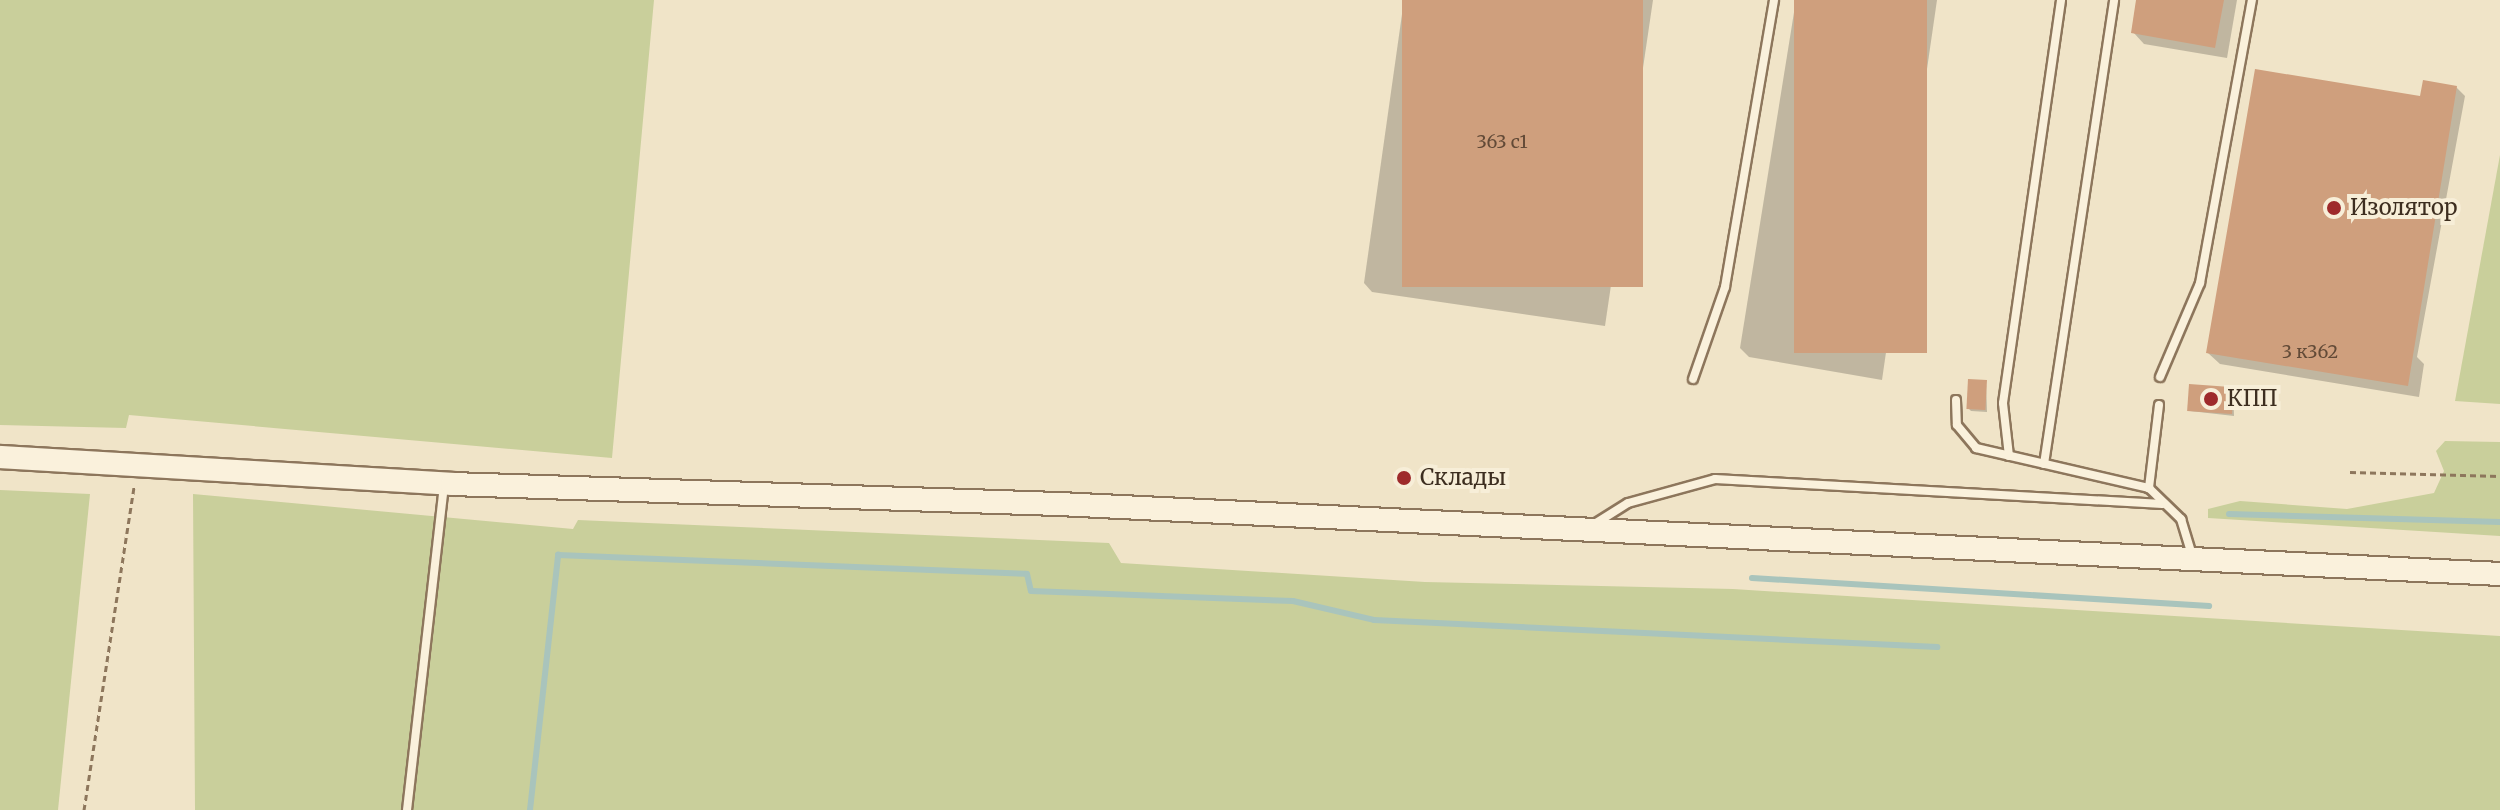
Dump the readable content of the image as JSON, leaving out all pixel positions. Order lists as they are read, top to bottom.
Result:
{
  "places": ["Изолятор", "КПП", "Склады"],
  "house_numbers": ["363 с1", "3 к362"]
}
